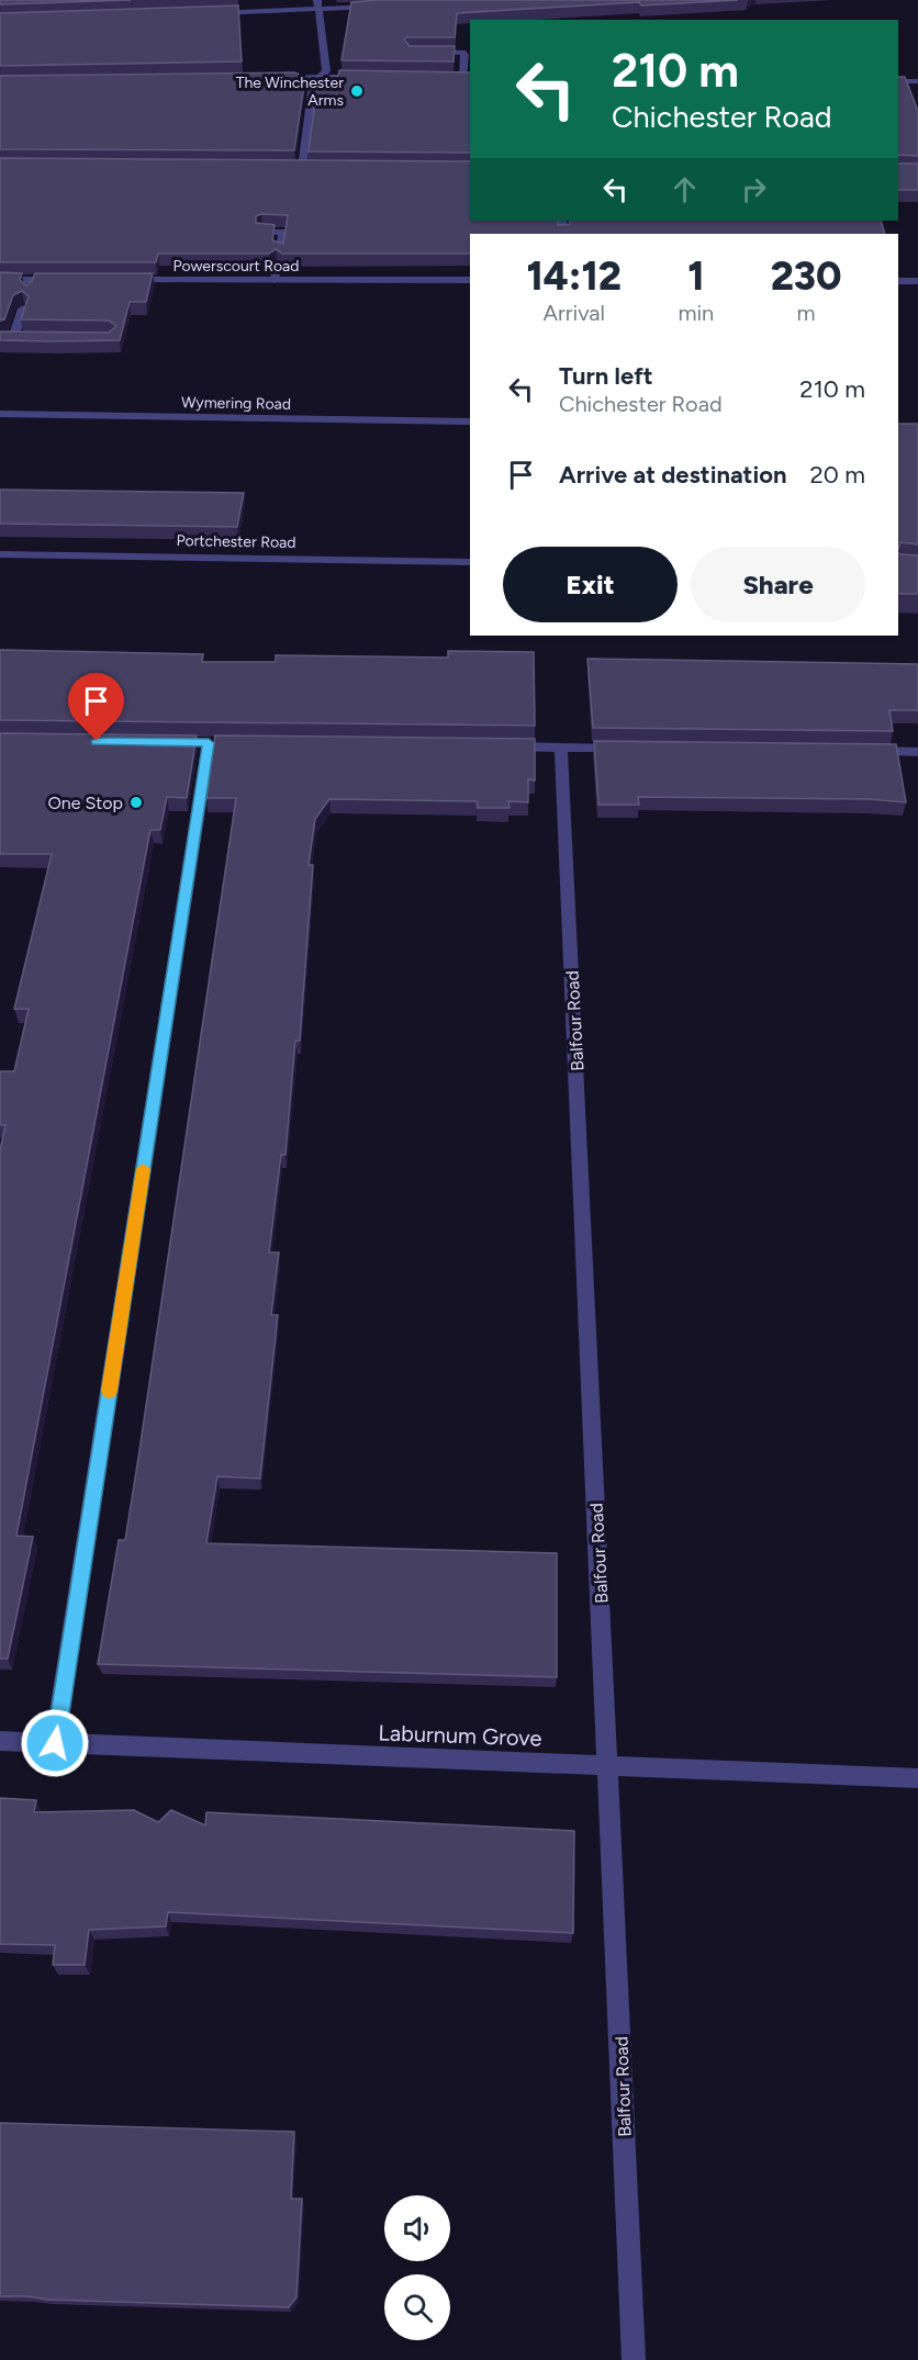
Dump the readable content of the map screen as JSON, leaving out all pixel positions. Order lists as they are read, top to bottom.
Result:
{
  "streets": {
    "street": [
      "Powerscourt Road",
      "Wymering Road",
      "Portchester Road",
      "Balfour Road",
      "Laburnum Grove"
    ]
  },
  "crossings": [
    ["Balfour Road", "Laburnum Grove"]
  ],
  "places": ["The Winchester Arms", "One Stop"],
  "page": {
    "turn": ["210 m", "Chichester Road"],
    "eta": [
      "14:12",
      "Arrival",
      "1",
      "min",
      "230",
      "m"
    ],
    "list": [
      {
        "name": "Turn left",
        "note": "Chichester Road",
        "value": "210 m"
      },
      {
        "name": "Arrive at destination",
        "value": "20 m"
      }
    ],
    "buttons": ["Exit", "Share"]
  }
}
